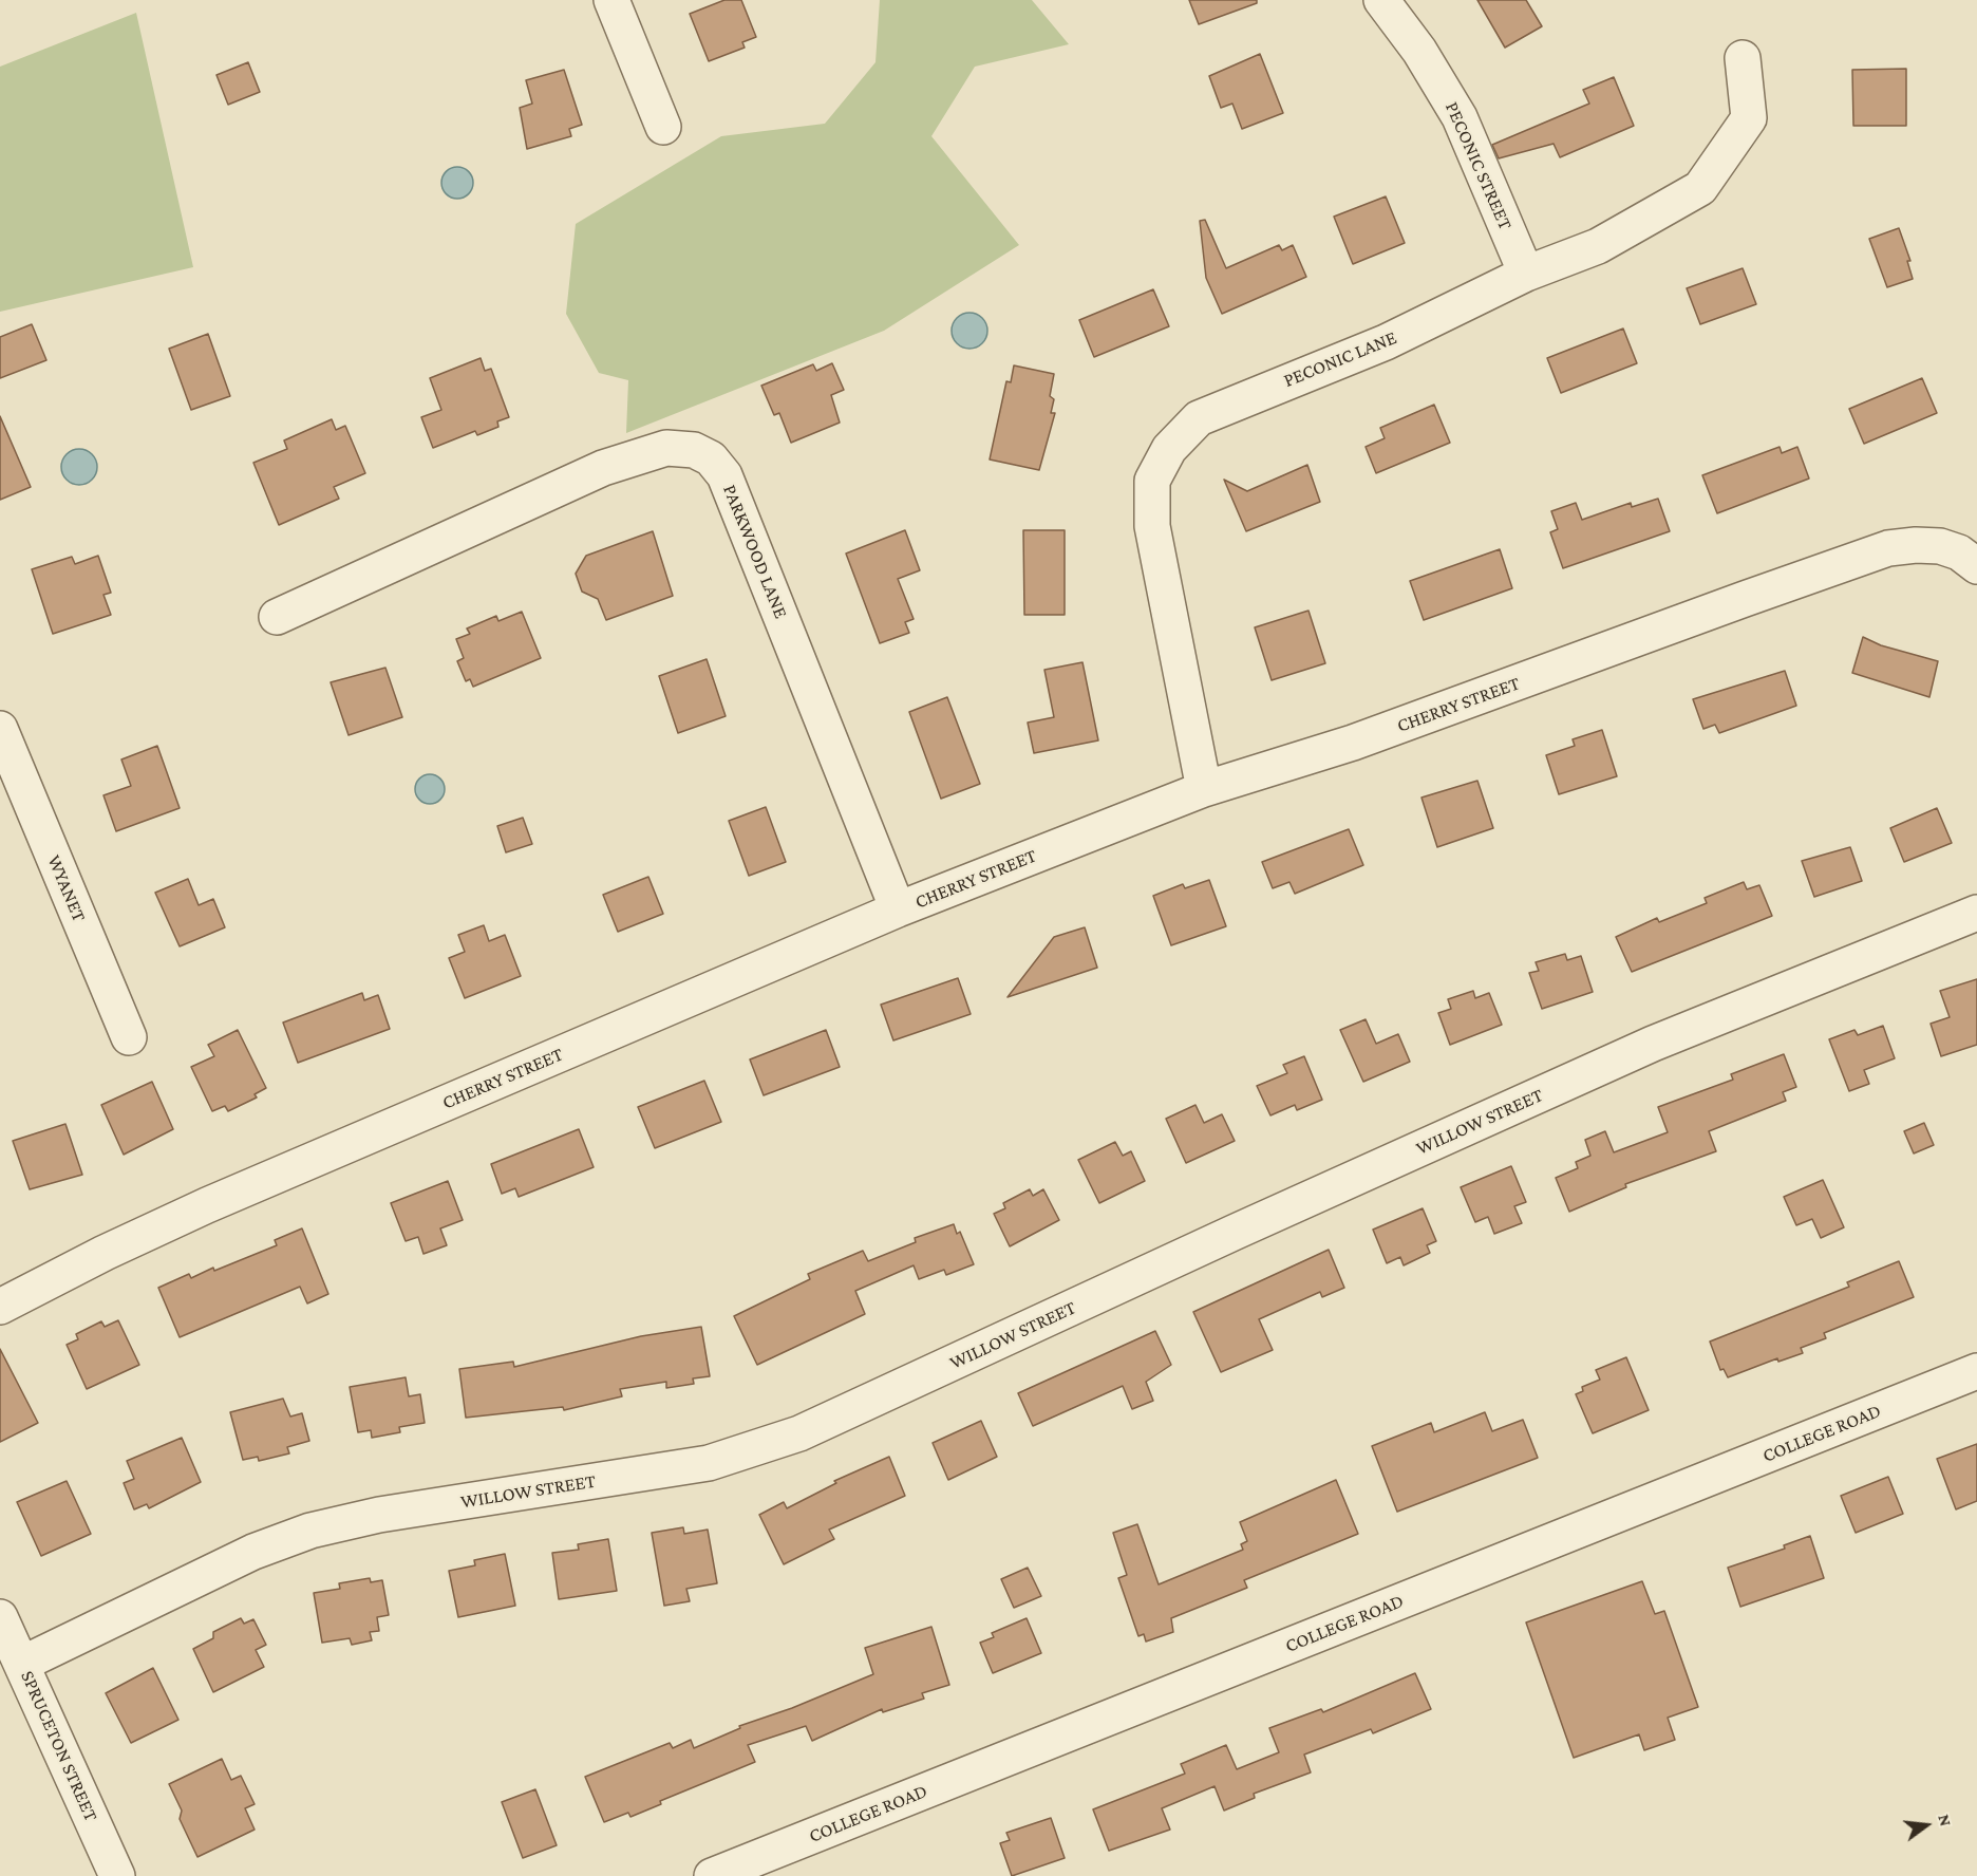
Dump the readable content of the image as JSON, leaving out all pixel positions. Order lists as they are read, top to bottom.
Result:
{
  "streets": {
    "street": [
      "PECONIC STREET",
      "PECONIC LANE",
      "PARKWOOD LANE",
      "CHERRY STREET",
      "WYANET",
      "WILLOW STREET",
      "COLLEGE ROAD",
      "SPRUCETON STREET"
    ]
  },
  "crossings": [
    ["PECONIC STREET", "PECONIC LANE"],
    ["PECONIC LANE", "CHERRY STREET"],
    ["PARKWOOD LANE", "CHERRY STREET"],
    ["WILLOW STREET", "SPRUCETON STREET"]
  ],
  "north": "right"
}
